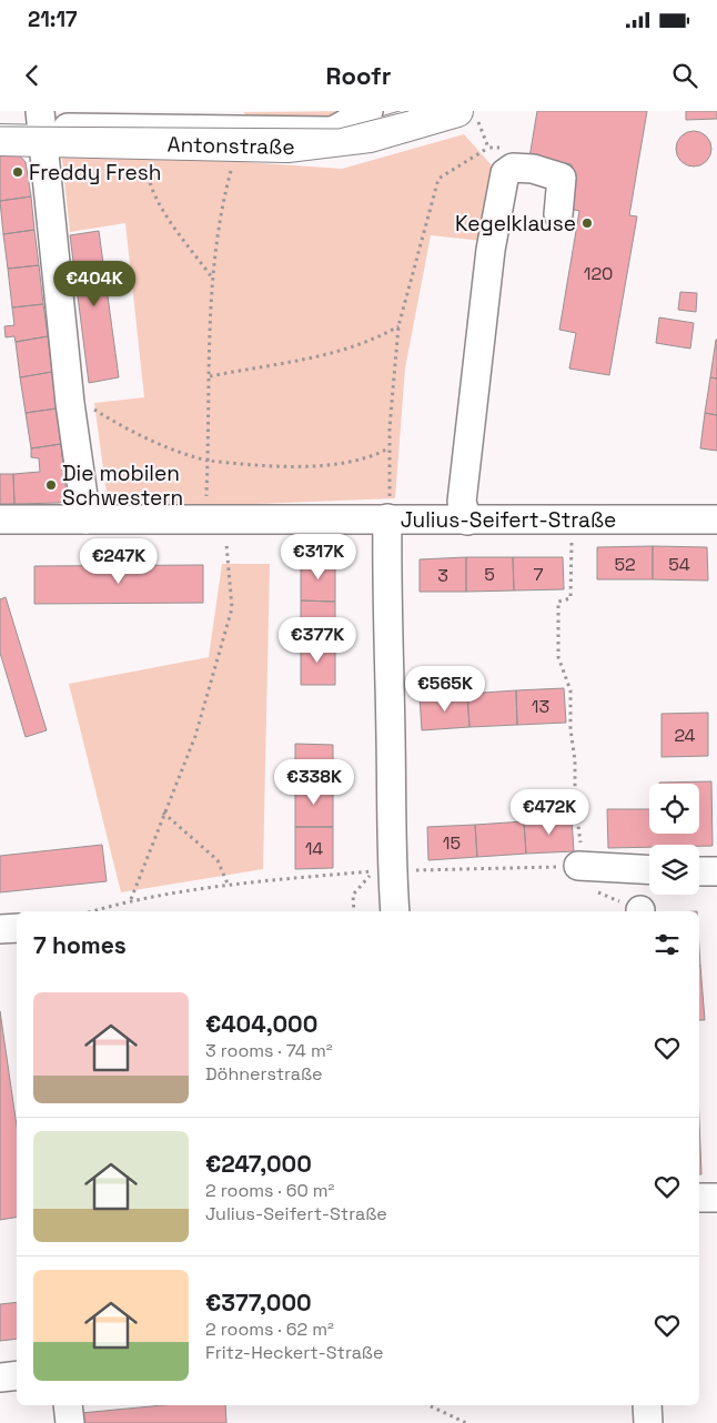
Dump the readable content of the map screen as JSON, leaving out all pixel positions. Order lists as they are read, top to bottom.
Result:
{
  "streets": {
    "main road": ["Antonstraße"],
    "street": ["Julius-Seifert-Straße"]
  },
  "places": ["Freddy Fresh", "Kegelklause", "Die mobilen Schwestern"],
  "house_numbers": [
    "120",
    "52",
    "54",
    "5",
    "7",
    "3",
    "13",
    "24",
    "15",
    "14"
  ],
  "page": {
    "status": "21:17",
    "header": "Roofr",
    "price": [
      "€404K",
      "€317K",
      "€247K",
      "€377K",
      "€565K",
      "€338K",
      "€472K"
    ],
    "heading": "7 homes",
    "list": [
      {
        "name": "€404,000",
        "note": "3 rooms · 74 m² · Döhnerstraße"
      },
      {
        "name": "€247,000",
        "note": "2 rooms · 60 m² · Julius-Seifert-Straße"
      },
      {
        "name": "€377,000",
        "note": "2 rooms · 62 m² · Fritz-Heckert-Straße"
      }
    ]
  }
}
